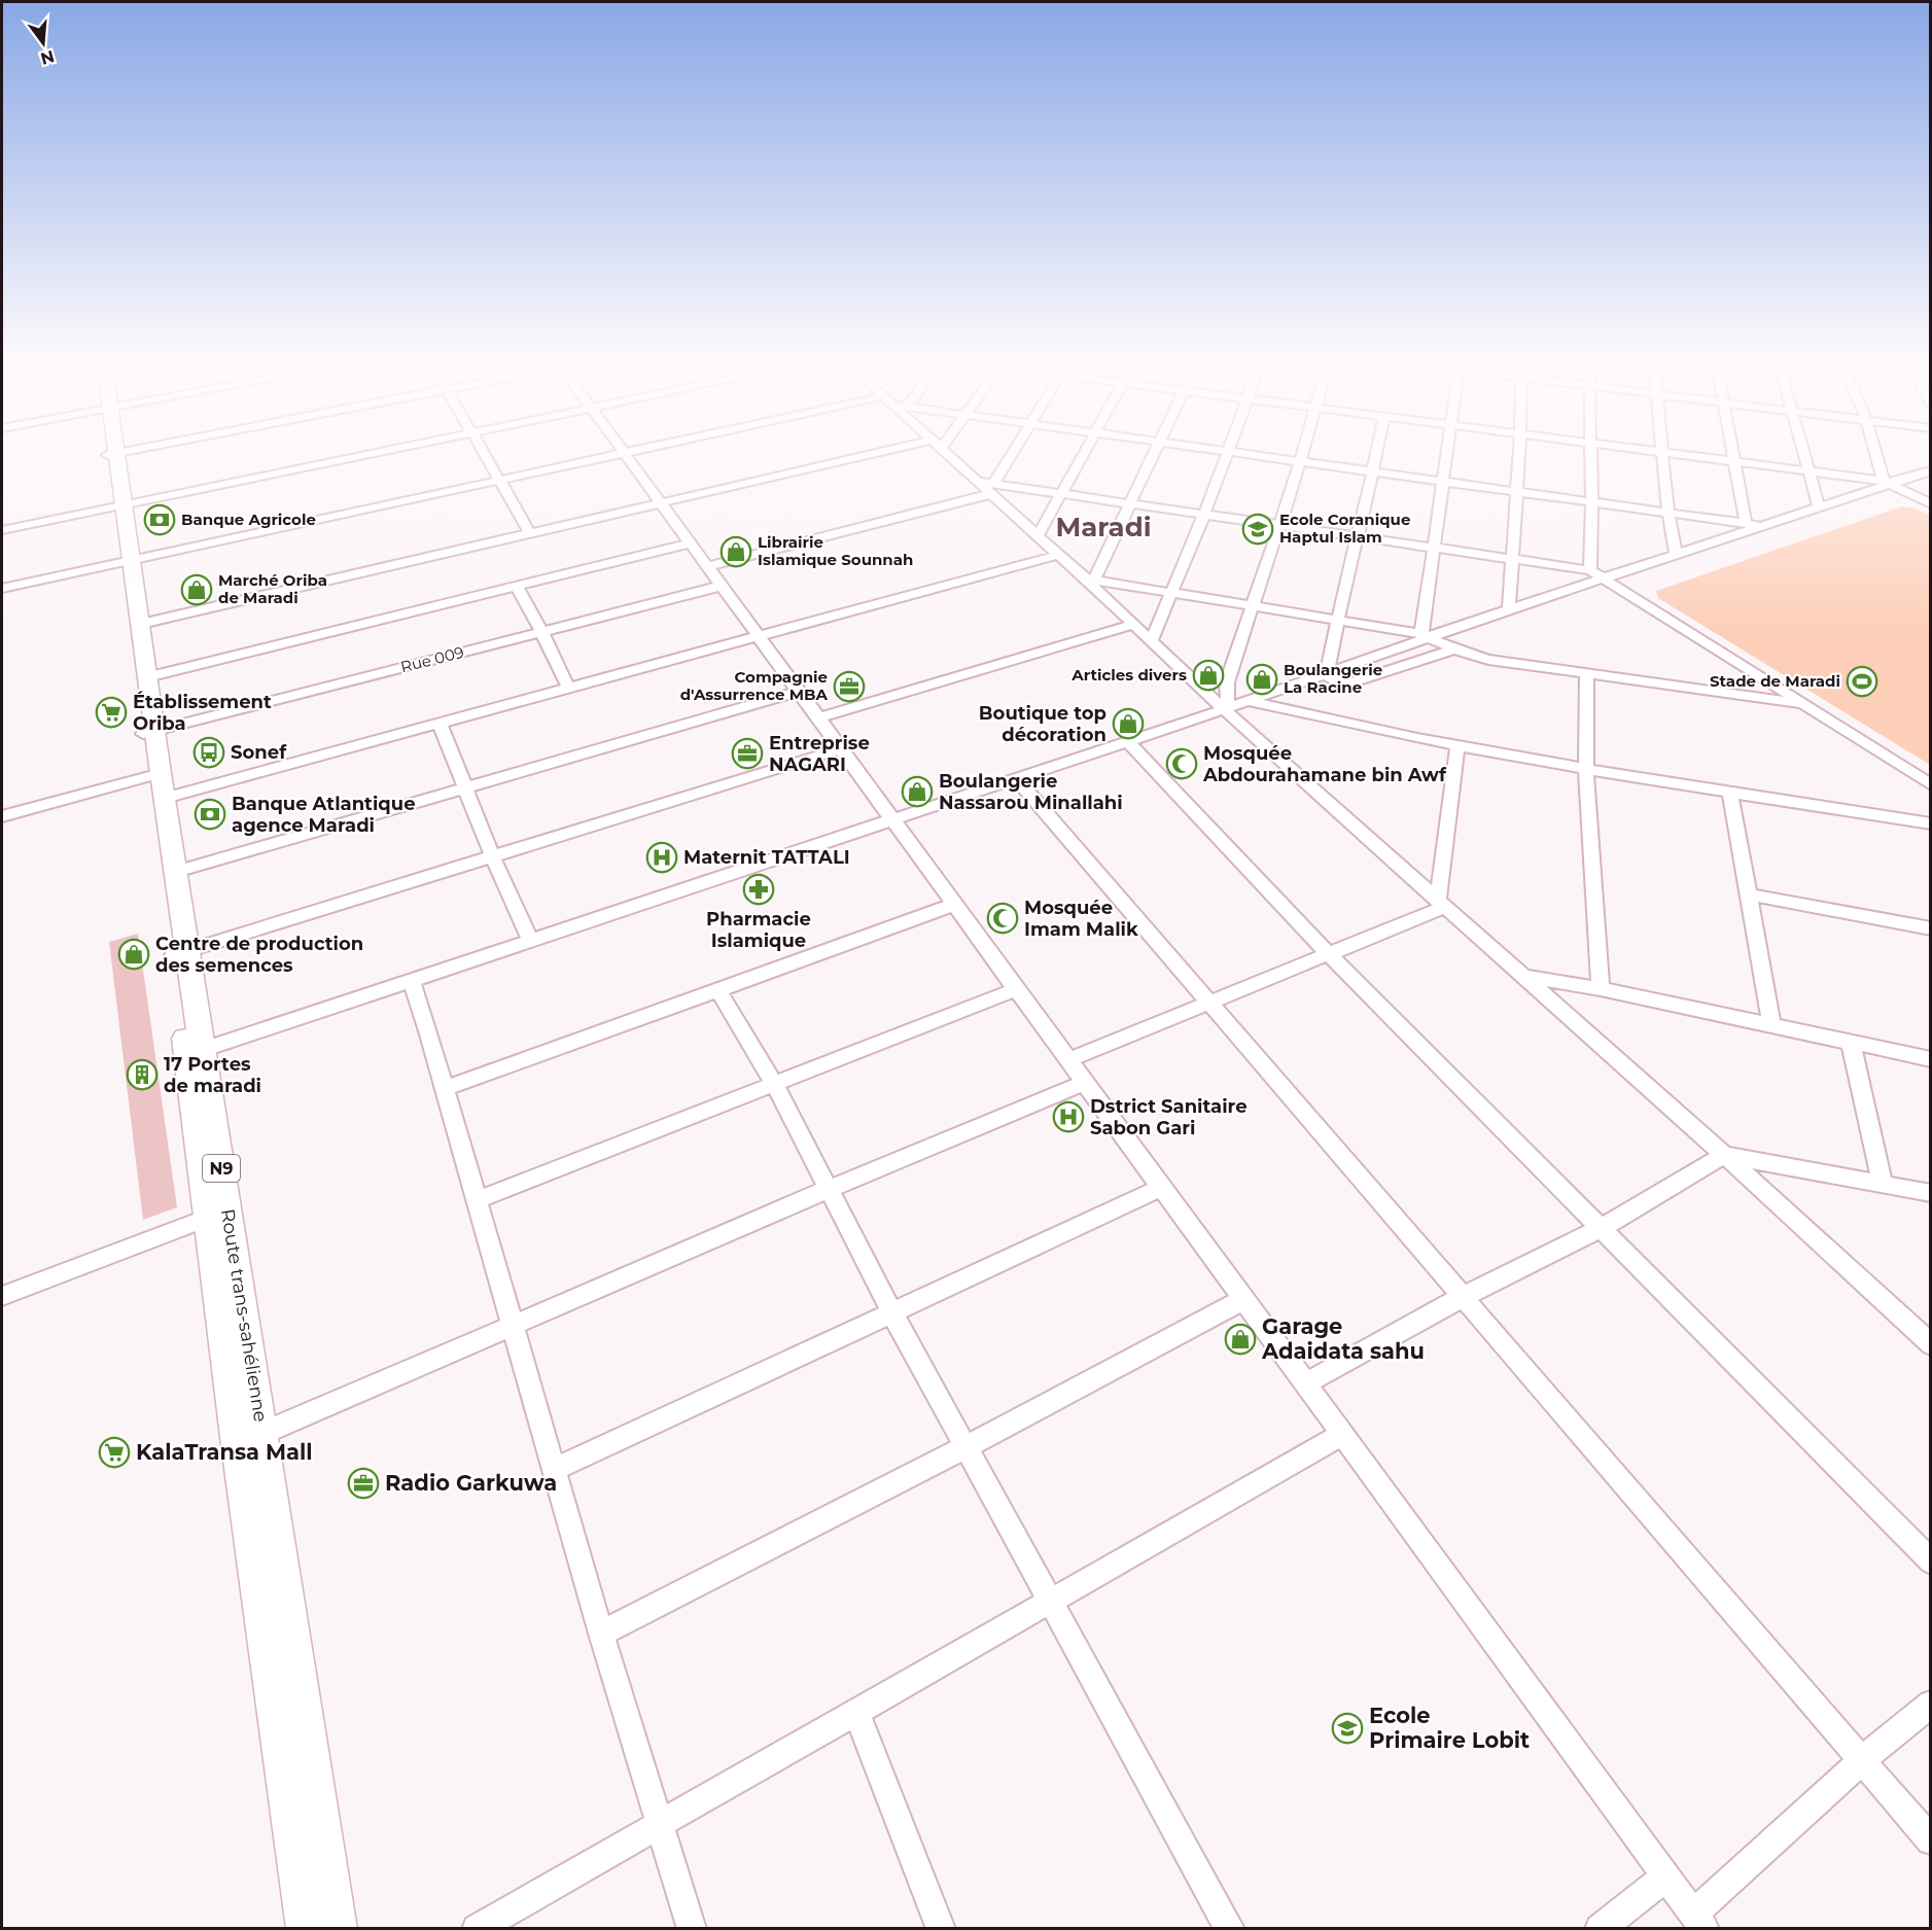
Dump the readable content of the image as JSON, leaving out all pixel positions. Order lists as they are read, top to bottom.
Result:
{
  "streets": {
    "highway": ["N9", "Route trans-sahélienne"],
    "street": ["Rue 009"]
  },
  "crossings": [
    ["Rue 009", "Route trans-sahélienne"]
  ],
  "districts": ["Maradi"],
  "places": {
    "bank": ["Banque Agricole", "Banque Atlantique agence Maradi"],
    "school or university": ["Ecole Coranique Haptul Islam", "Ecole Primaire Lobit"],
    "shop": [
      "Librairie Islamique Sounnah",
      "Marché Oriba de Maradi",
      "Articles divers",
      "Boulangerie La Racine",
      "Boutique top décoration",
      "Boulangerie Nassarou Minallahi",
      "Centre de production des semences",
      "Garage Adaidata sahu"
    ],
    "sports": ["Stade de Maradi"],
    "office": ["Compagnie d'Assurrence MBA", "Entreprise NAGARI", "Radio Garkuwa"],
    "supermarket": ["Établissement Oriba", "KalaTransa Mall"],
    "bus stop": ["Sonef"],
    "mosque": ["Mosquée Abdourahamane bin Awf", "Mosquée Imam Malik"],
    "hospital": ["Maternit TATTALI", "Dstrict Sanitaire Sabon Gari"],
    "pharmacy": ["Pharmacie Islamique"],
    "building": ["17 Portes de maradi"]
  },
  "north": "bottom"
}
